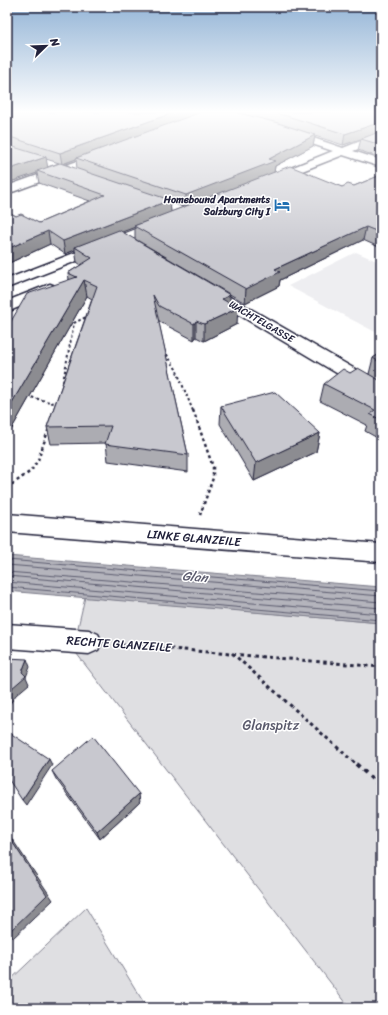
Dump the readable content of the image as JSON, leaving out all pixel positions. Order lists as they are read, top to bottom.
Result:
{
  "streets": {
    "street": ["WACHTELGASSE", "LINKE GLANZEILE", "RECHTE GLANZEILE"]
  },
  "water": ["Glan"],
  "parks": ["Glanspitz"],
  "places": {
    "hotel": ["Homebound Apartments Salzburg City I"]
  },
  "north": "top right"
}
